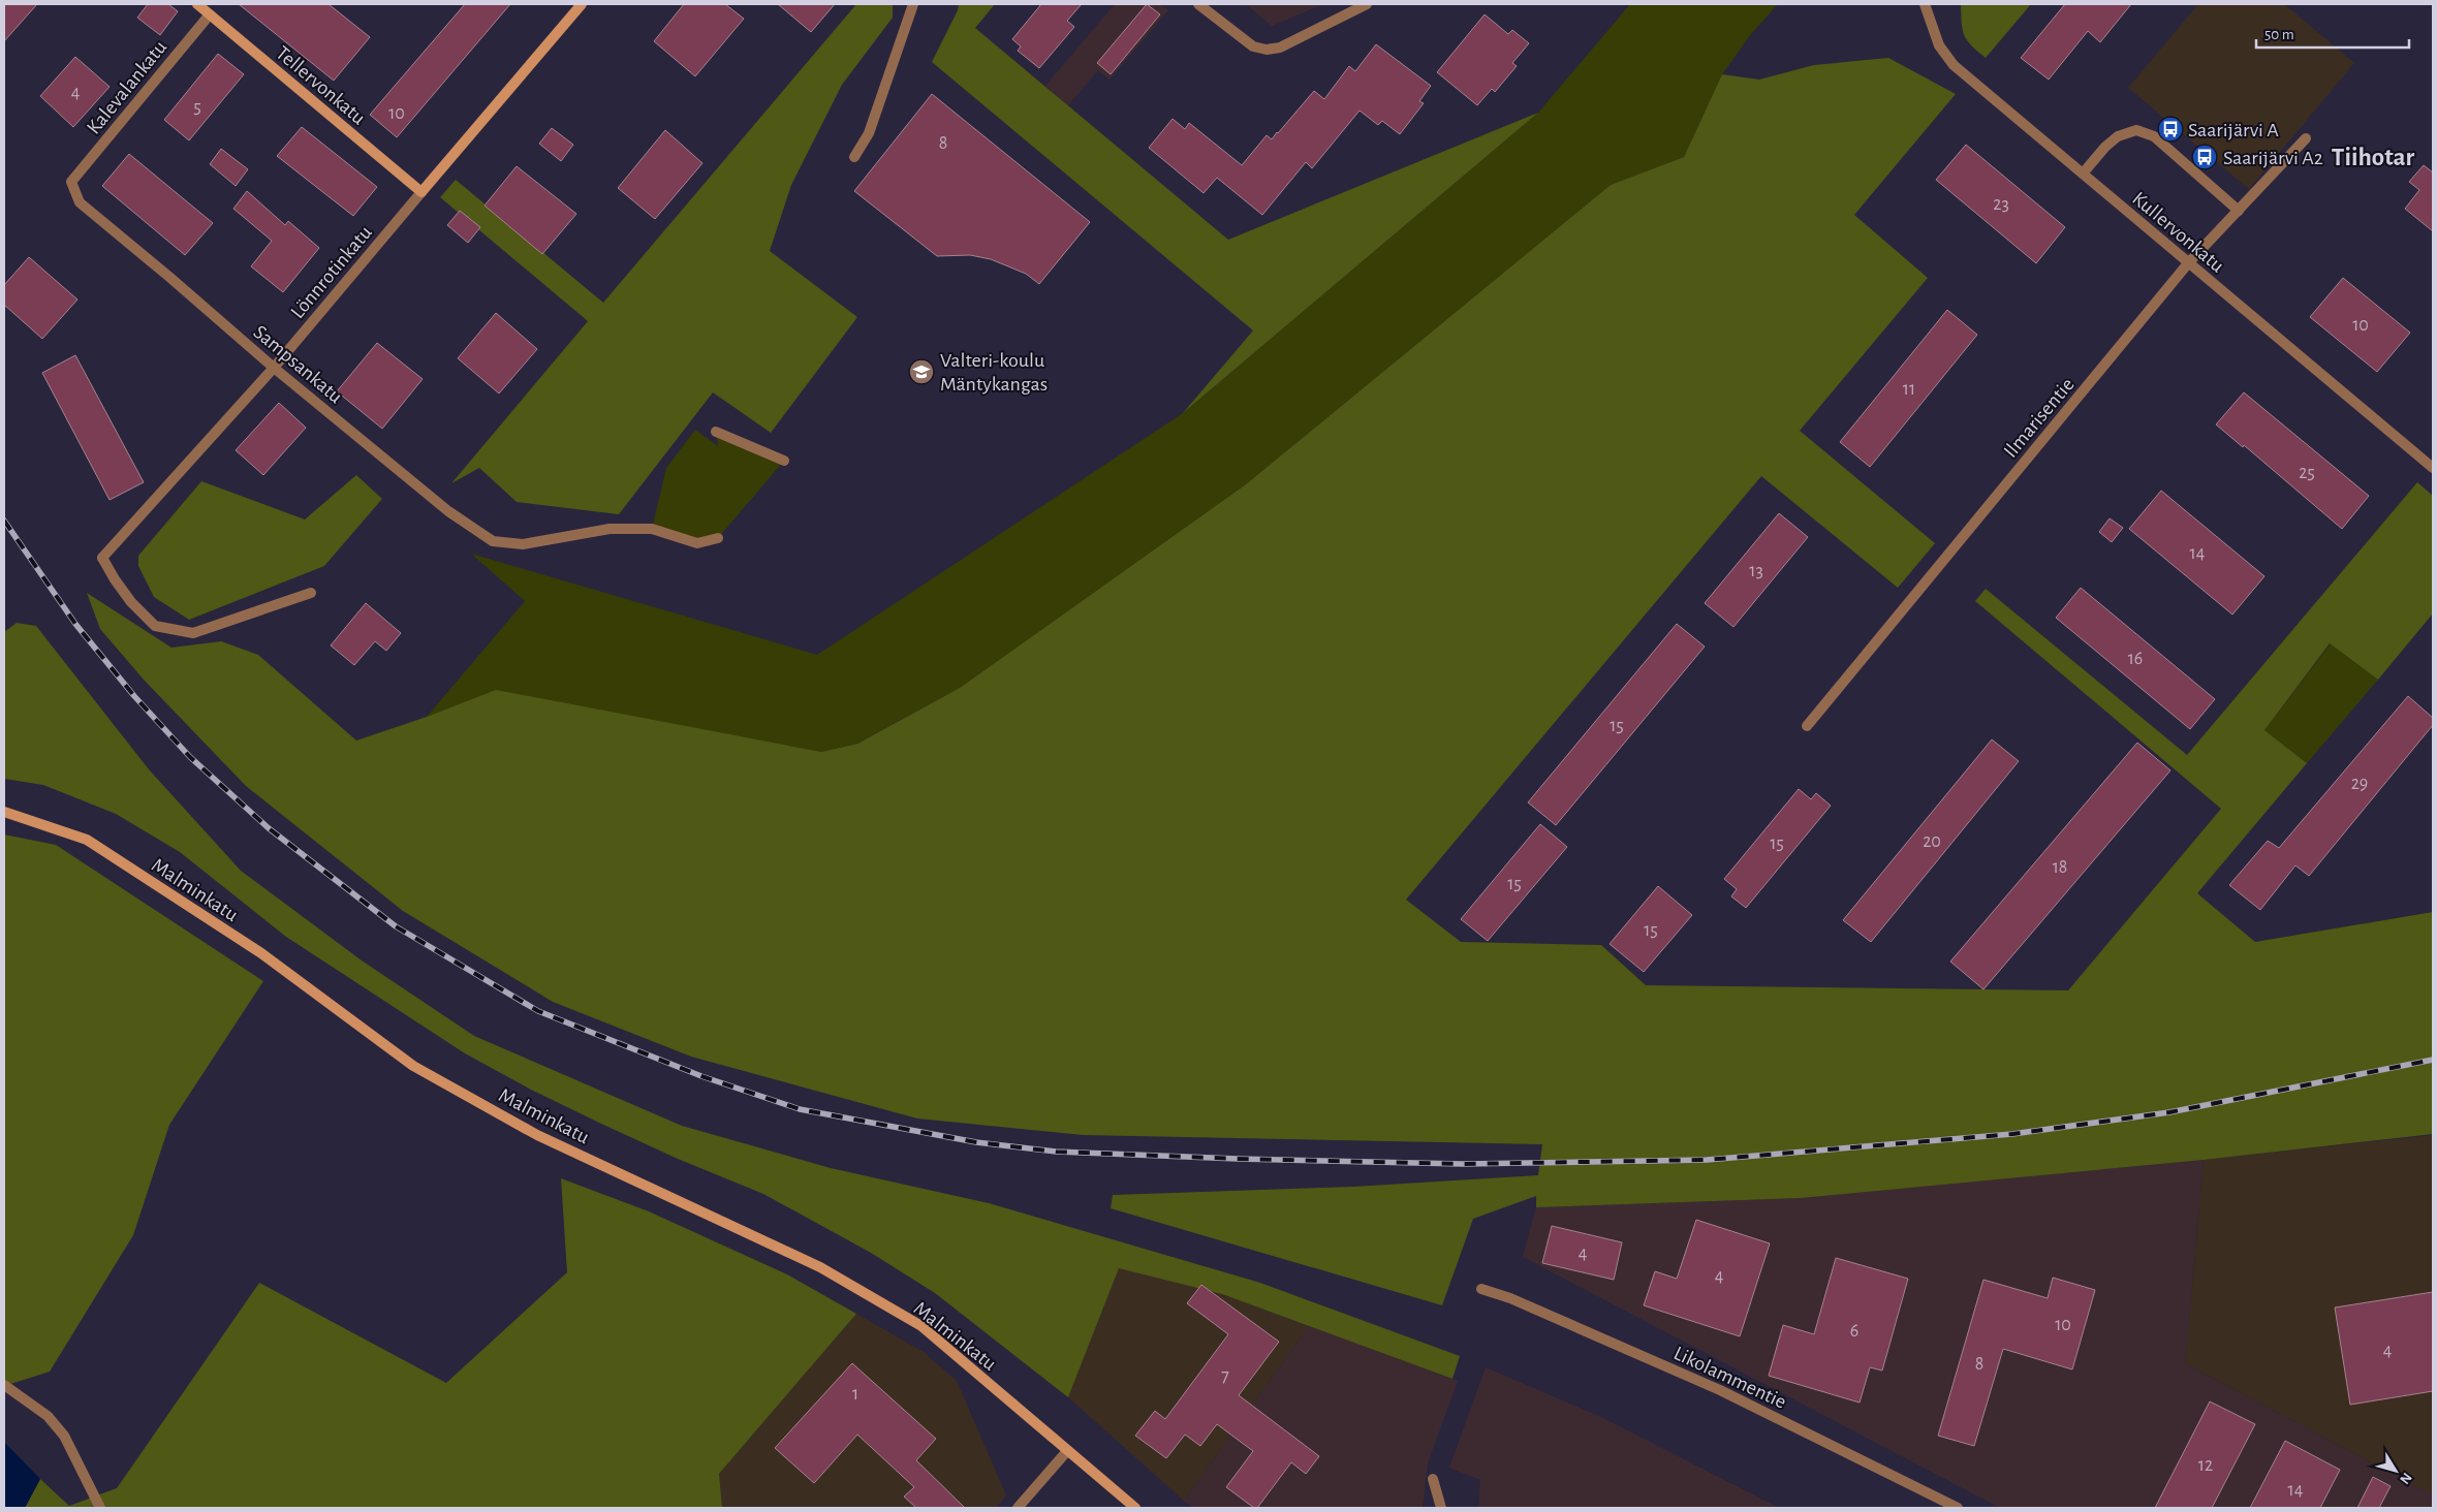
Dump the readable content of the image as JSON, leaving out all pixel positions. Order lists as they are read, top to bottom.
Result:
{
  "streets": {
    "street": [
      "Tellervonkatu",
      "Kalevalankatu",
      "Kullervonkatu",
      "Lönnrotinkatu",
      "Sampsankatu",
      "Ilmarisentie",
      "Malminkatu",
      "Likolammentie"
    ]
  },
  "crossings": [
    ["Tellervonkatu", "Kalevalankatu"],
    ["Tellervonkatu", "Lönnrotinkatu"],
    ["Kalevalankatu", "Sampsankatu"],
    ["Kullervonkatu", "Ilmarisentie"],
    ["Lönnrotinkatu", "Sampsankatu"]
  ],
  "districts": ["Tiihotar"],
  "places": {
    "bus stop": ["Saarijärvi A", "Saarijärvi A2"],
    "school or university": ["Valteri-koulu Mäntykangas"]
  },
  "house_numbers": [
    "4",
    "5",
    "10",
    "8",
    "23",
    "10",
    "11",
    "25",
    "14",
    "13",
    "16",
    "15",
    "29",
    "20",
    "15",
    "18",
    "15",
    "15",
    "4",
    "4",
    "10",
    "6",
    "4",
    "8",
    "7",
    "1",
    "12",
    "14"
  ],
  "scale_bar": "50 m",
  "north": "bottom right"
}
